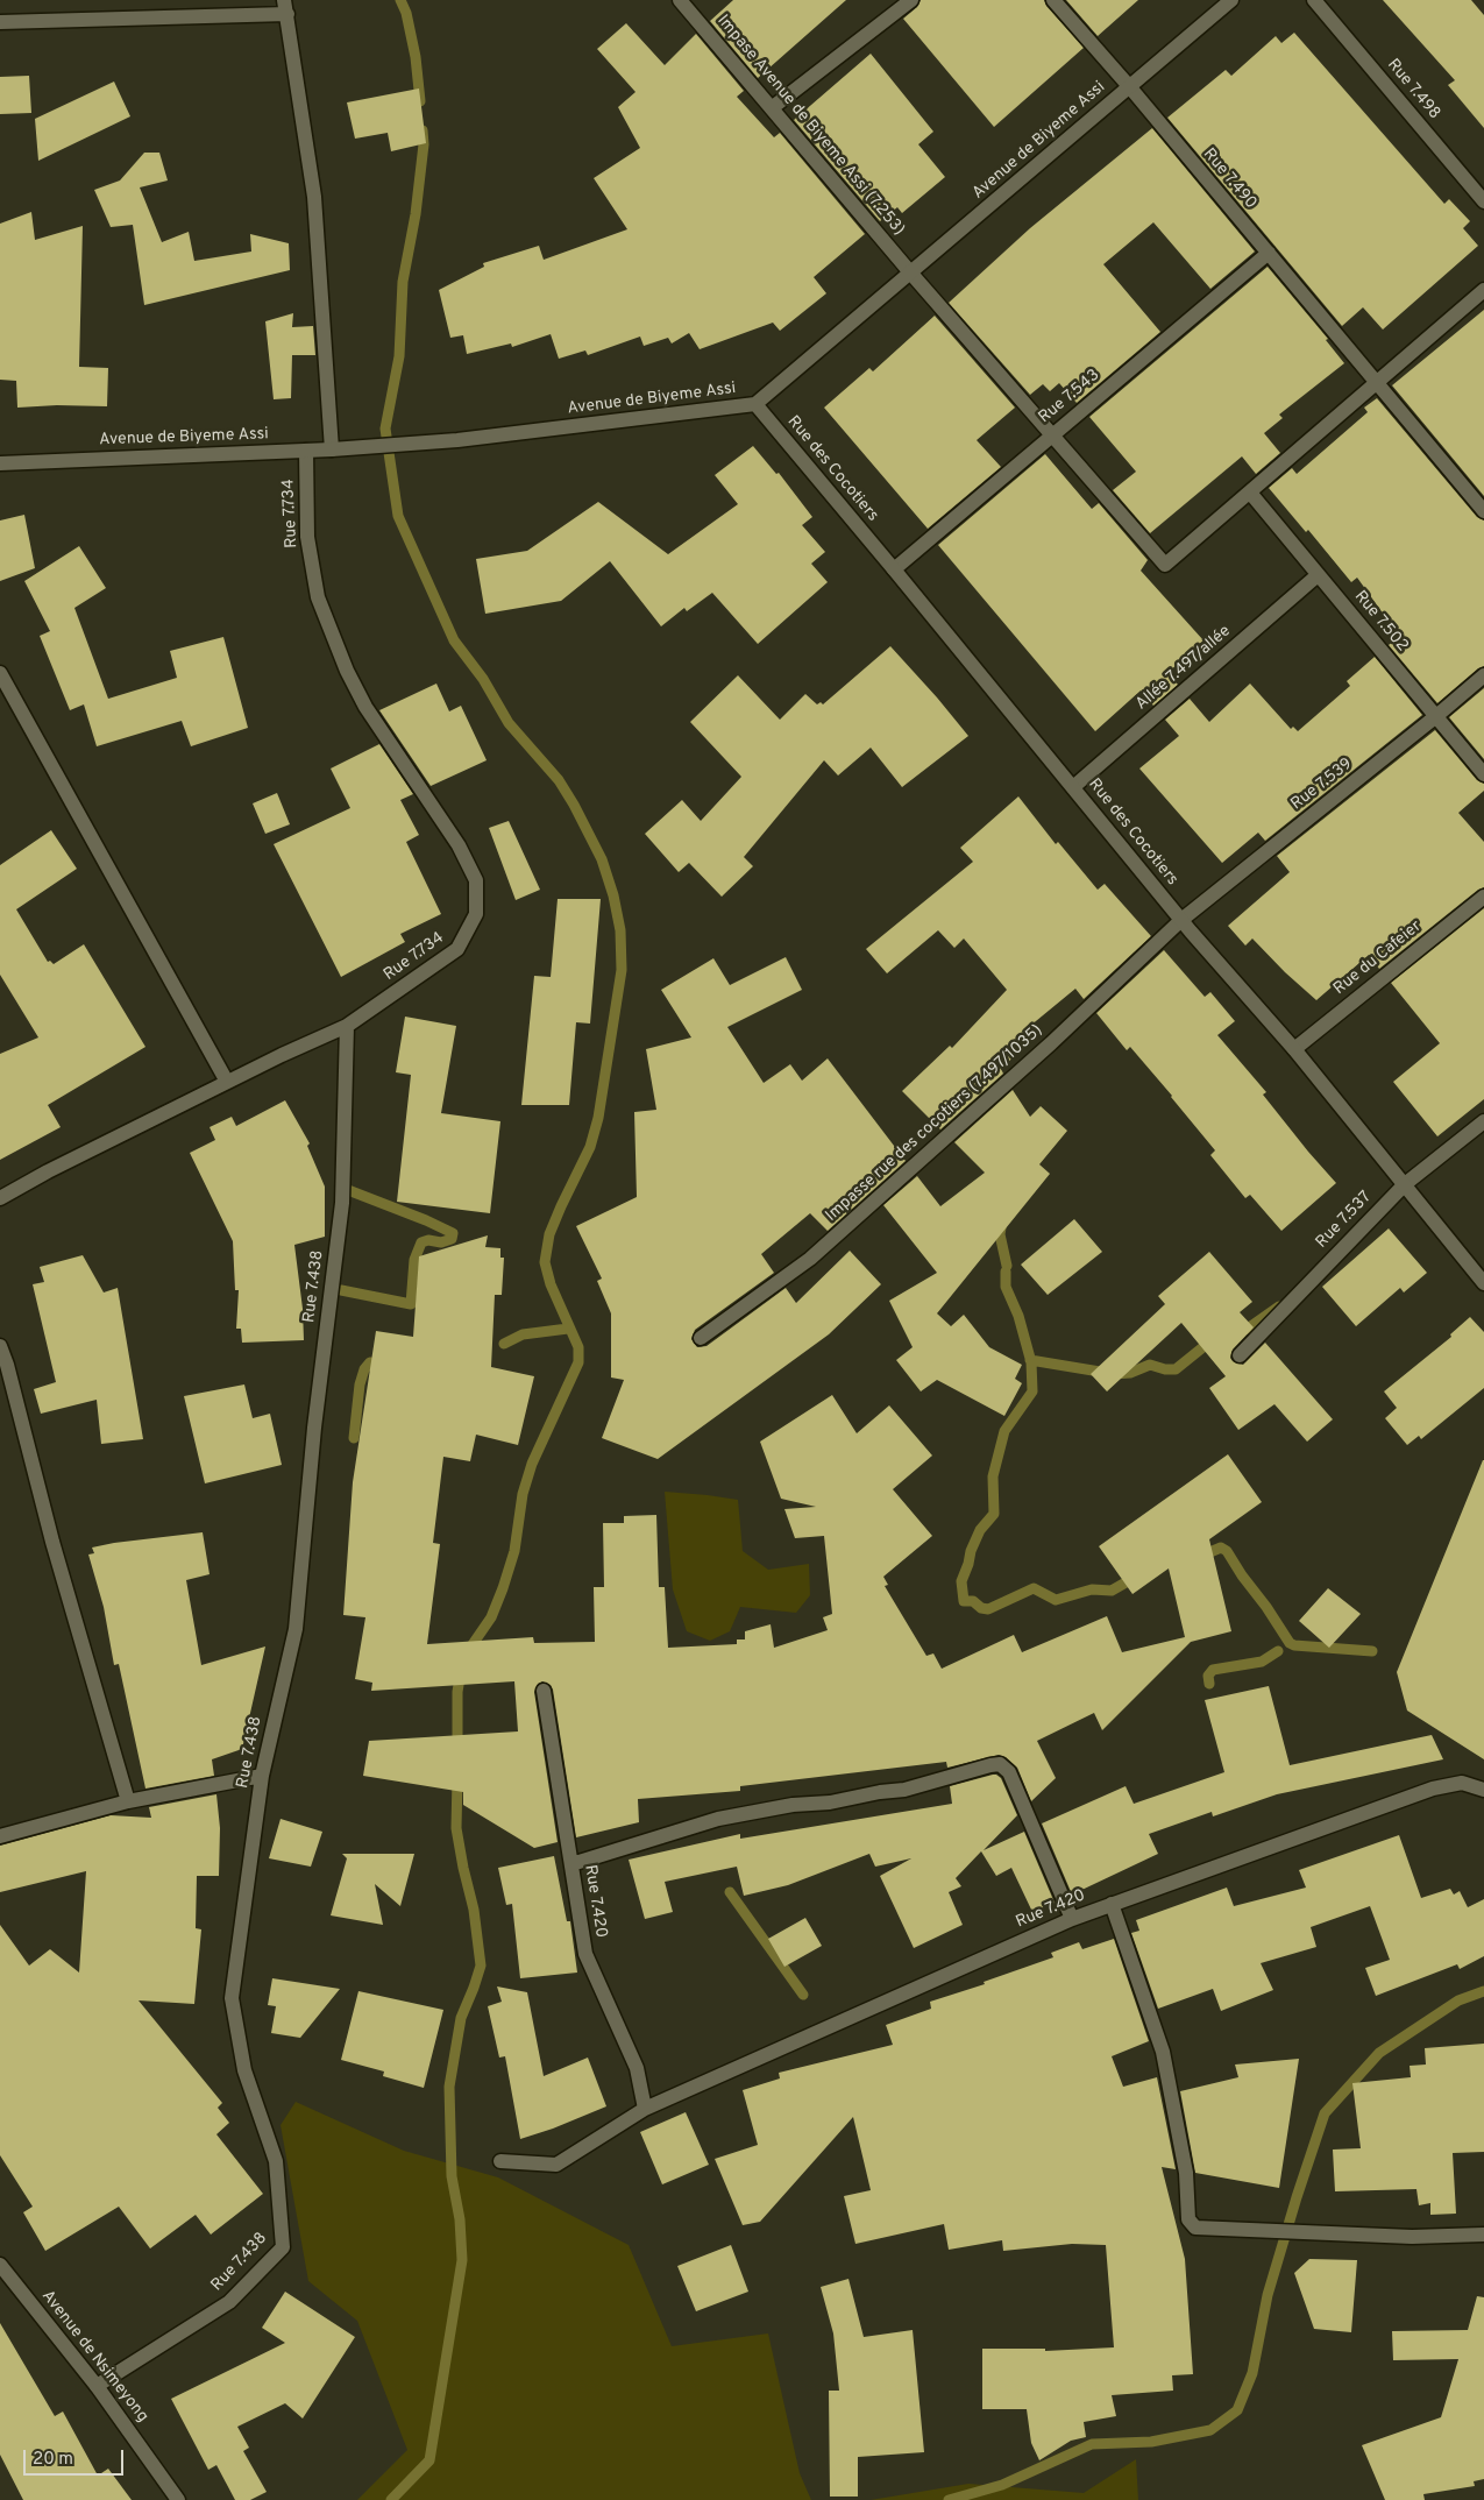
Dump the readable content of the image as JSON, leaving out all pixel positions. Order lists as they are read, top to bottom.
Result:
{
  "streets": {
    "street": [
      "Rue 7.498",
      "Impase Avenue de Biyeme Assi (7.253)",
      "Avenue de Biyeme Assi",
      "Rue 7.490",
      "Rue 7.543",
      "Rue des Cocotiers",
      "Rue 7.734",
      "Rue 7.502",
      "Allée 7.497/allée",
      "Rue 7.539",
      "Rue du Cafeier",
      "Impasse rue des cocotiers (7.497/1035)",
      "Rue 7.537",
      "Rue 7.438",
      "Rue 7.420",
      "Avenue de Nsimeyong"
    ]
  },
  "crossings": [
    ["Impase Avenue de Biyeme Assi (7.253)", "Avenue de Biyeme Assi"],
    ["Impase Avenue de Biyeme Assi (7.253)", "Rue 7.543"],
    ["Impase Avenue de Biyeme Assi (7.253)", "Rue 7.502"],
    ["Avenue de Biyeme Assi", "Rue 7.490"],
    ["Avenue de Biyeme Assi", "Rue des Cocotiers"],
    ["Avenue de Biyeme Assi", "Rue 7.734"],
    ["Rue 7.490", "Rue 7.543"],
    ["Rue 7.543", "Rue des Cocotiers"],
    ["Rue des Cocotiers", "Allée 7.497/allée"],
    ["Rue des Cocotiers", "Rue 7.539"],
    ["Rue des Cocotiers", "Rue du Cafeier"],
    ["Rue des Cocotiers", "Impasse rue des cocotiers (7.497/1035)"],
    ["Rue des Cocotiers", "Rue 7.537"],
    ["Rue 7.734", "Rue 7.438"],
    ["Rue 7.502", "Allée 7.497/allée"],
    ["Rue 7.502", "Rue 7.539"],
    ["Rue 7.539", "Impasse rue des cocotiers (7.497/1035)"],
    ["Rue 7.438", "Avenue de Nsimeyong"]
  ],
  "scale_bar": "20 m"
}
